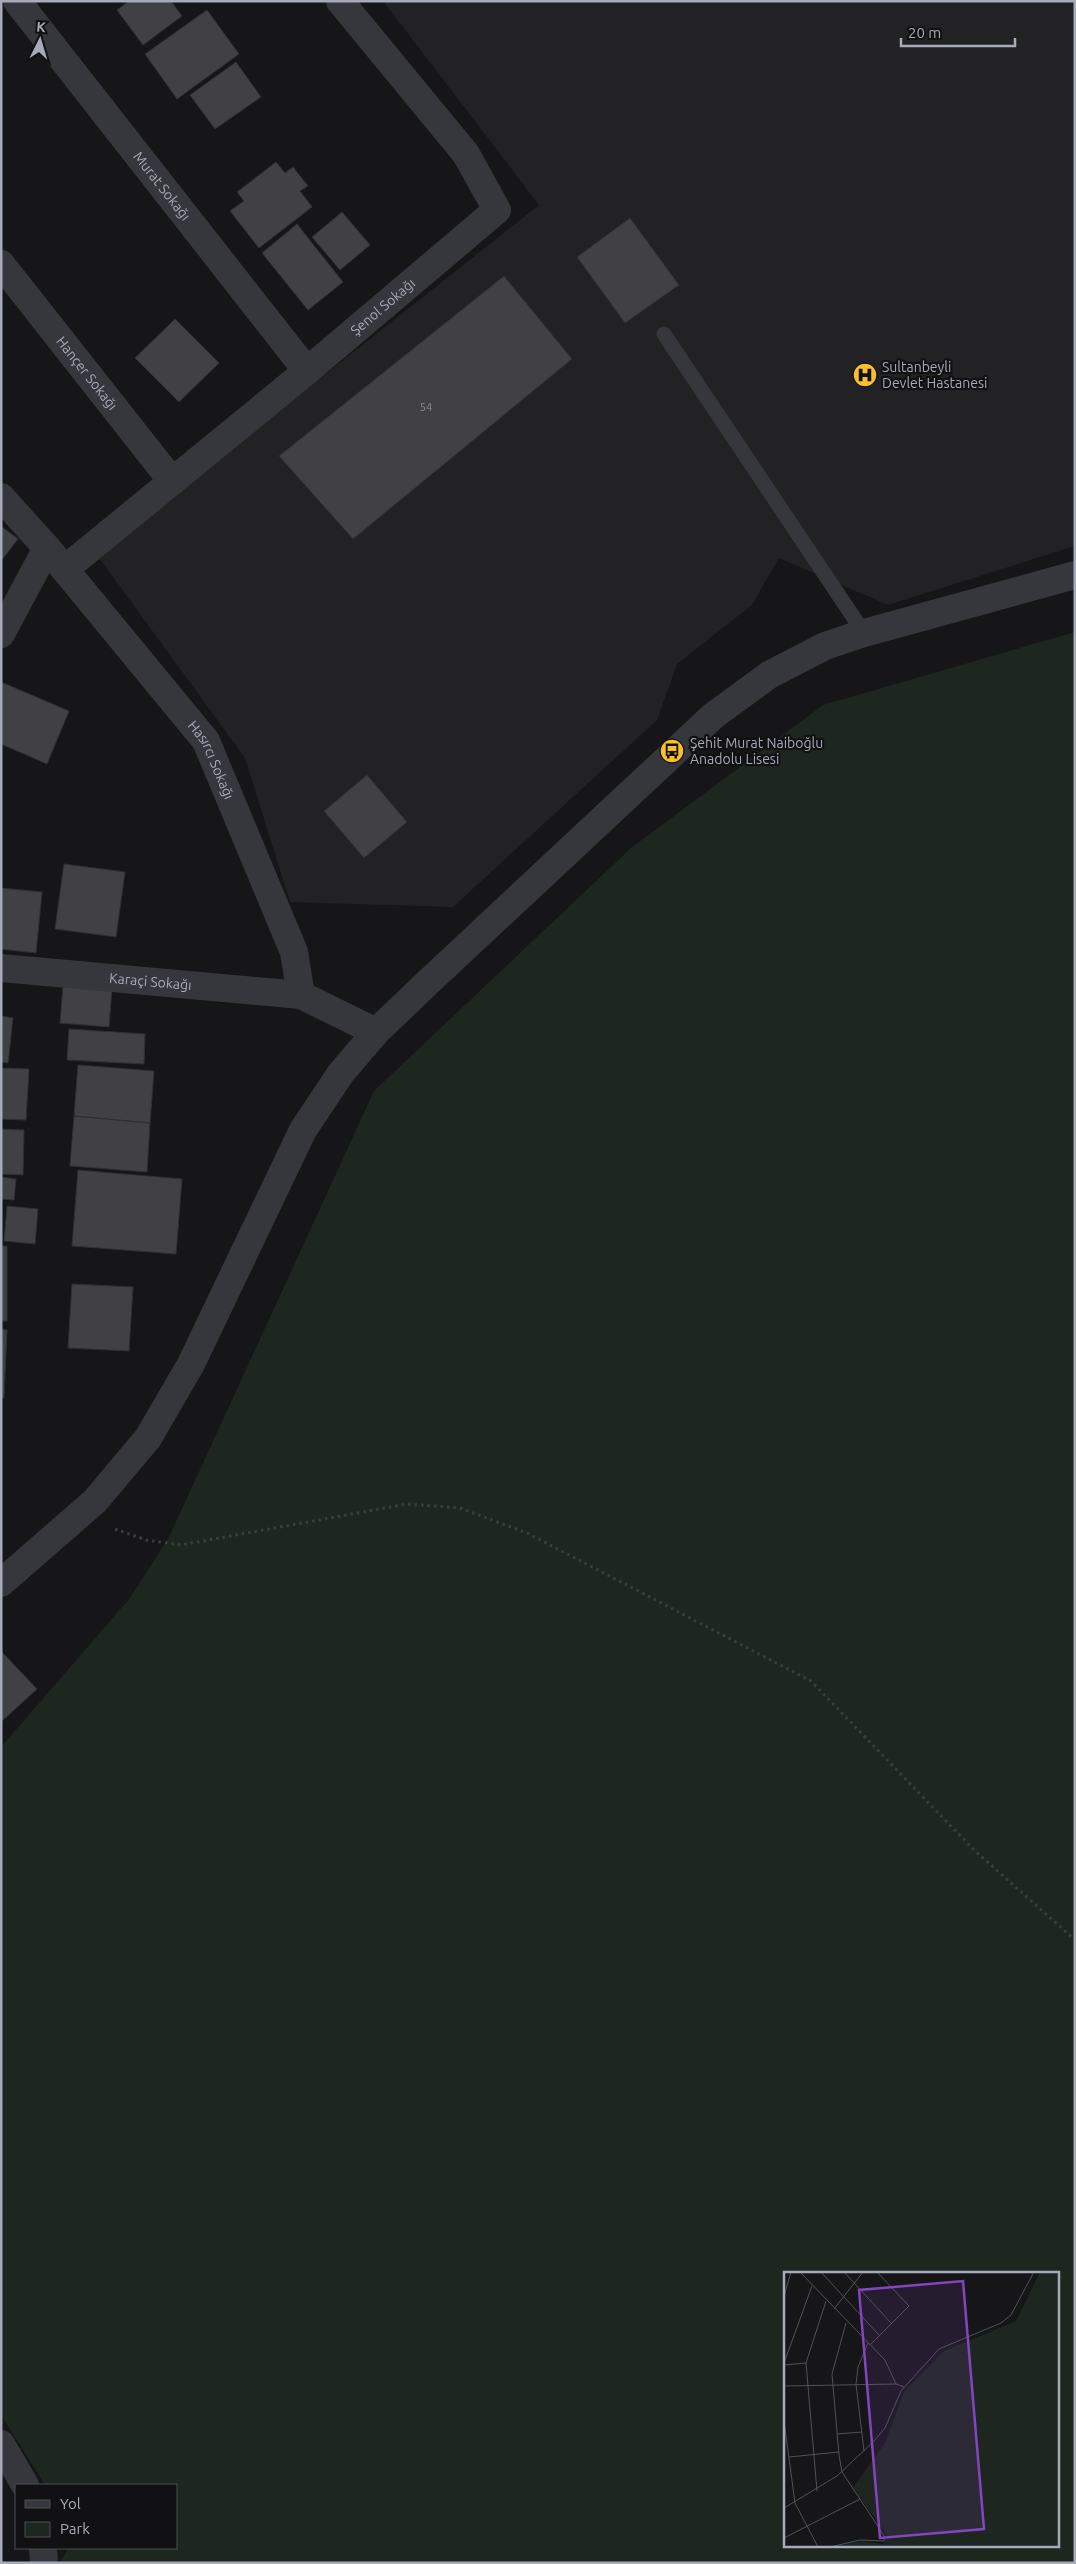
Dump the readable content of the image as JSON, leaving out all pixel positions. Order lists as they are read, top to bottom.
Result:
{
  "streets": {
    "street": [
      "Murat Sokağı",
      "Şenol Sokağı",
      "Hançer Sokağı",
      "Hasırcı Sokağı",
      "Karaçi Sokağı"
    ]
  },
  "crossings": [
    ["Murat Sokağı", "Şenol Sokağı"],
    ["Şenol Sokağı", "Hançer Sokağı"],
    ["Şenol Sokağı", "Hasırcı Sokağı"],
    ["Hasırcı Sokağı", "Karaçi Sokağı"]
  ],
  "places": {
    "hospital": ["Sultanbeyli Devlet Hastanesi"],
    "bus stop": ["Şehit Murat Naiboğlu Anadolu Lisesi"]
  },
  "house_numbers": ["54"],
  "legend": ["Yol", "Park"],
  "scale_bar": "20 m",
  "north": "top"
}
